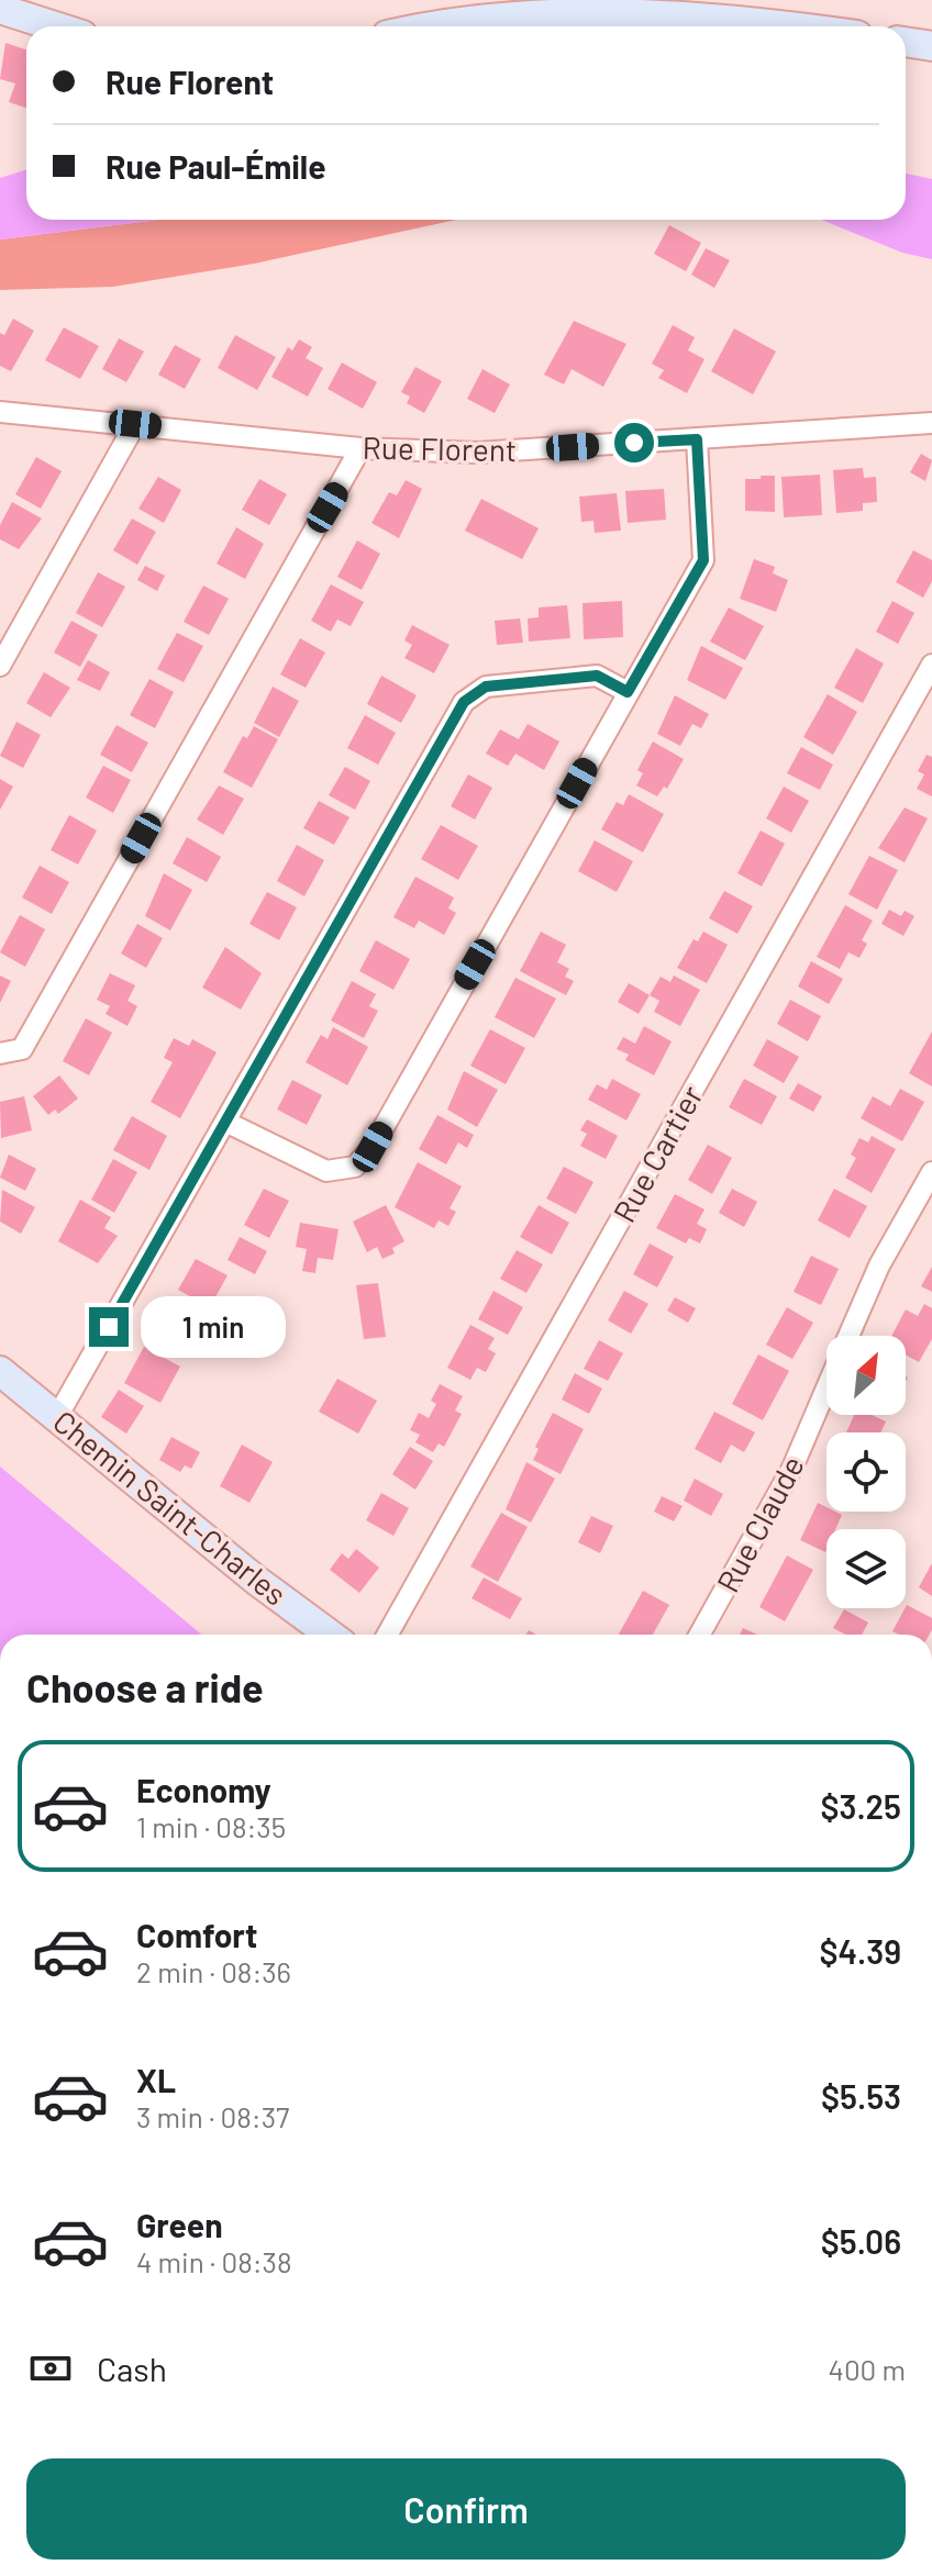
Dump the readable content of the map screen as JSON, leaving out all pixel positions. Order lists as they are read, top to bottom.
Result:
{
  "streets": {
    "street": [
      "Rue Florent",
      "Rue Cartier",
      "Chemin Saint-Charles",
      "Rue Claude"
    ]
  },
  "north": "top right",
  "page": {
    "banner": ["Rue Florent", "Rue Paul-Émile"],
    "bubble": "1 min",
    "heading": "Choose a ride",
    "list": [
      {
        "name": "Economy",
        "note": "1 min · 08:35",
        "value": "$3.25"
      },
      {
        "name": "Comfort",
        "note": "2 min · 08:36",
        "value": "$4.39"
      },
      {
        "name": "XL",
        "note": "3 min · 08:37",
        "value": "$5.53"
      },
      {
        "name": "Green",
        "note": "4 min · 08:38",
        "value": "$5.06"
      }
    ],
    "pay": ["Cash", "400 m"],
    "buttons": "Confirm"
  }
}
